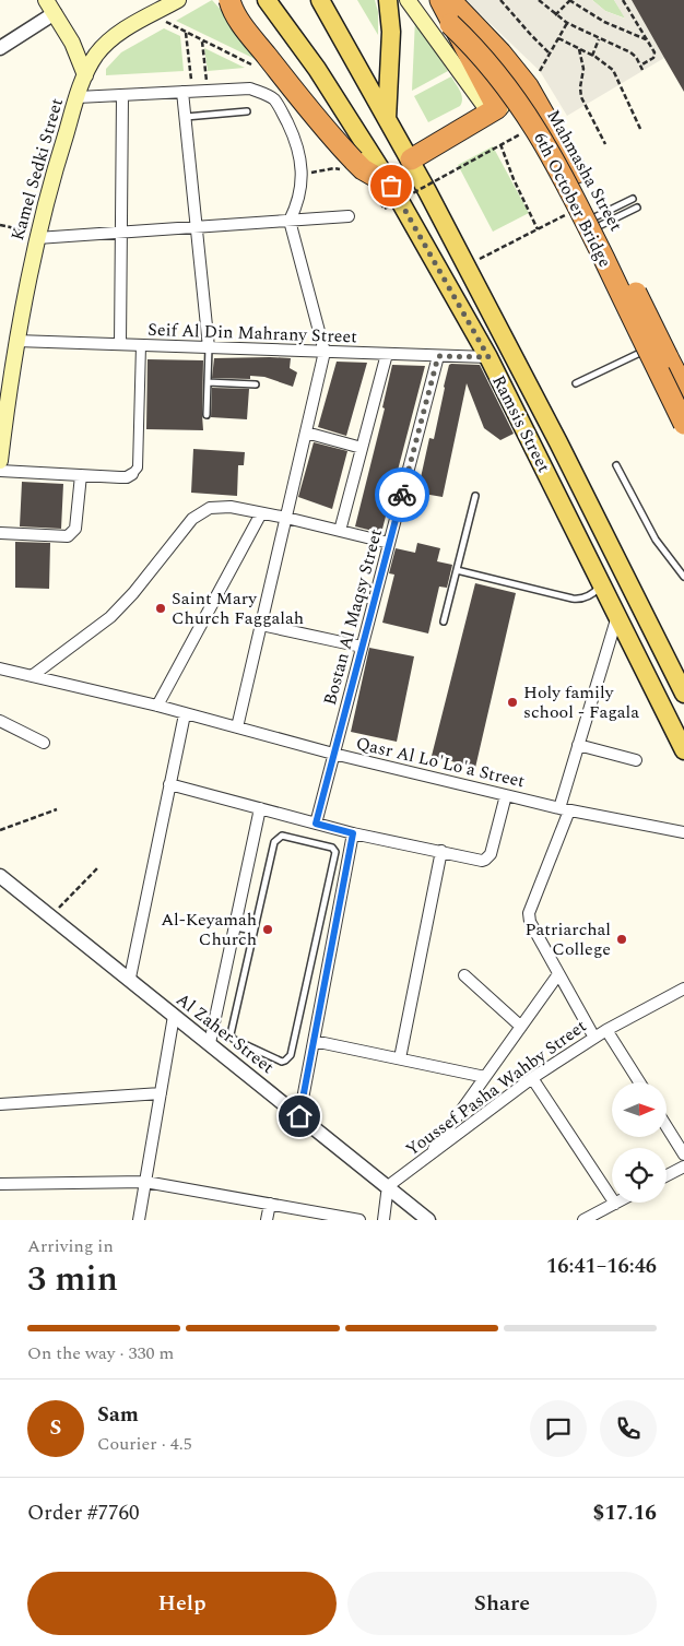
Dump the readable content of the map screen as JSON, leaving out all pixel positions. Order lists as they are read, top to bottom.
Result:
{
  "streets": {
    "highway": ["6th October Bridge"],
    "main road": ["Kamel Sedki Street", "Mahmasha Street", "Ramsis Street"],
    "street": [
      "Seif Al Din Mahrany Street",
      "Bostan Al Maqsy Street",
      "Qasr Al Lo'Lo'a Street",
      "Al Zaher Street",
      "Youssef Pasha Wahby Street"
    ]
  },
  "crossings": [
    ["Kamel Sedki Street", "Seif Al Din Mahrany Street"],
    ["Seif Al Din Mahrany Street", "Ramsis Street"],
    ["Seif Al Din Mahrany Street", "Bostan Al Maqsy Street"],
    ["Bostan Al Maqsy Street", "Qasr Al Lo'Lo'a Street"],
    ["Al Zaher Street", "Youssef Pasha Wahby Street"]
  ],
  "places": [
    "Saint Mary Church Faggalah",
    "Holy family school - Fagala",
    "Al-Keyamah Church",
    "Patriarchal College"
  ],
  "north": "right",
  "page": {
    "heading": ["3 min", "Arriving in", "16:41–16:46"],
    "panel": [
      "Sam",
      "Courier · 4.5",
      "Order #7760",
      "$17.16"
    ],
    "bar": "On the way · 330 m",
    "round": "S",
    "buttons": ["Help", "Share"]
  }
}
